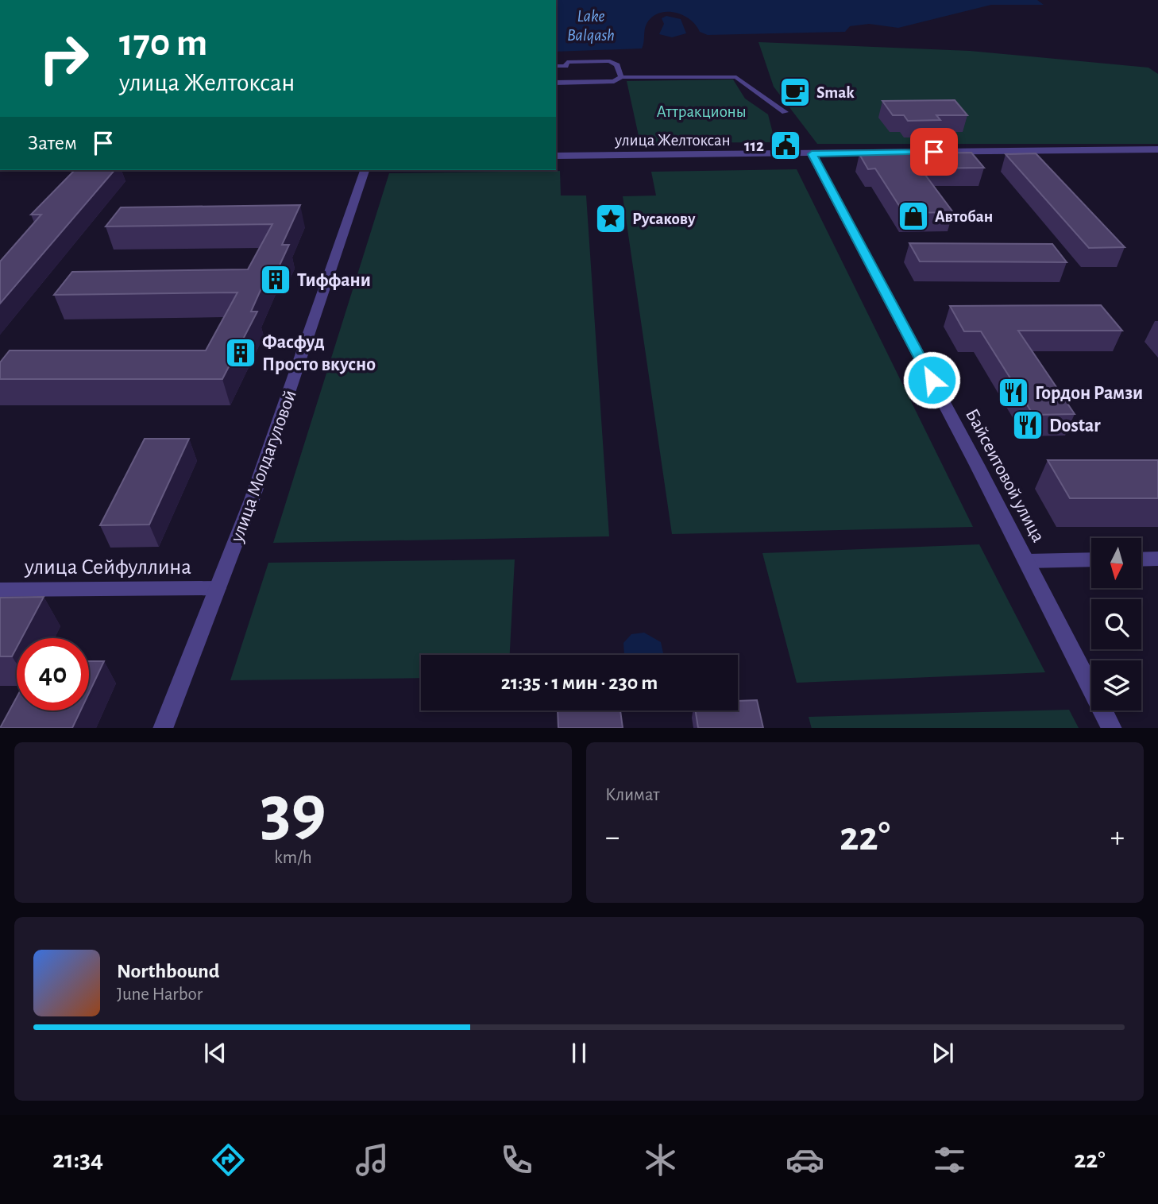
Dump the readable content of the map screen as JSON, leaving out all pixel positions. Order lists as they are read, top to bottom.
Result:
{
  "streets": {
    "street": [
      "улица Желтоксан",
      "улица Молдагуловой",
      "Байсеитовой улица",
      "улица Сейфуллина"
    ]
  },
  "crossings": [
    ["улица Желтоксан", "Байсеитовой улица"],
    ["улица Молдагуловой", "улица Сейфуллина"]
  ],
  "water": ["Lake Balqash"],
  "parks": ["Аттракционы"],
  "places": {
    "cafe": ["Smak"],
    "public building": ["112"],
    "shop": ["Автобан"],
    "place": ["Русакову"],
    "building": ["Тиффани", "Фасфуд Просто вкусно"],
    "restaurant": ["Гордон Рамзи", "Dostar"]
  },
  "north": "bottom",
  "page": {
    "turn": ["170 m", "улица Желтоксан"],
    "then": "Затем",
    "limit": "40",
    "trip": "21:35 · 1 мин · 230 m",
    "tile": [
      ["39", "km/h"],
      "Климат"
    ],
    "heat": ["−", "22°", "+"],
    "song": ["Northbound", "June Harbor"],
    "tabs": ["21:34", "22°"]
  }
}
